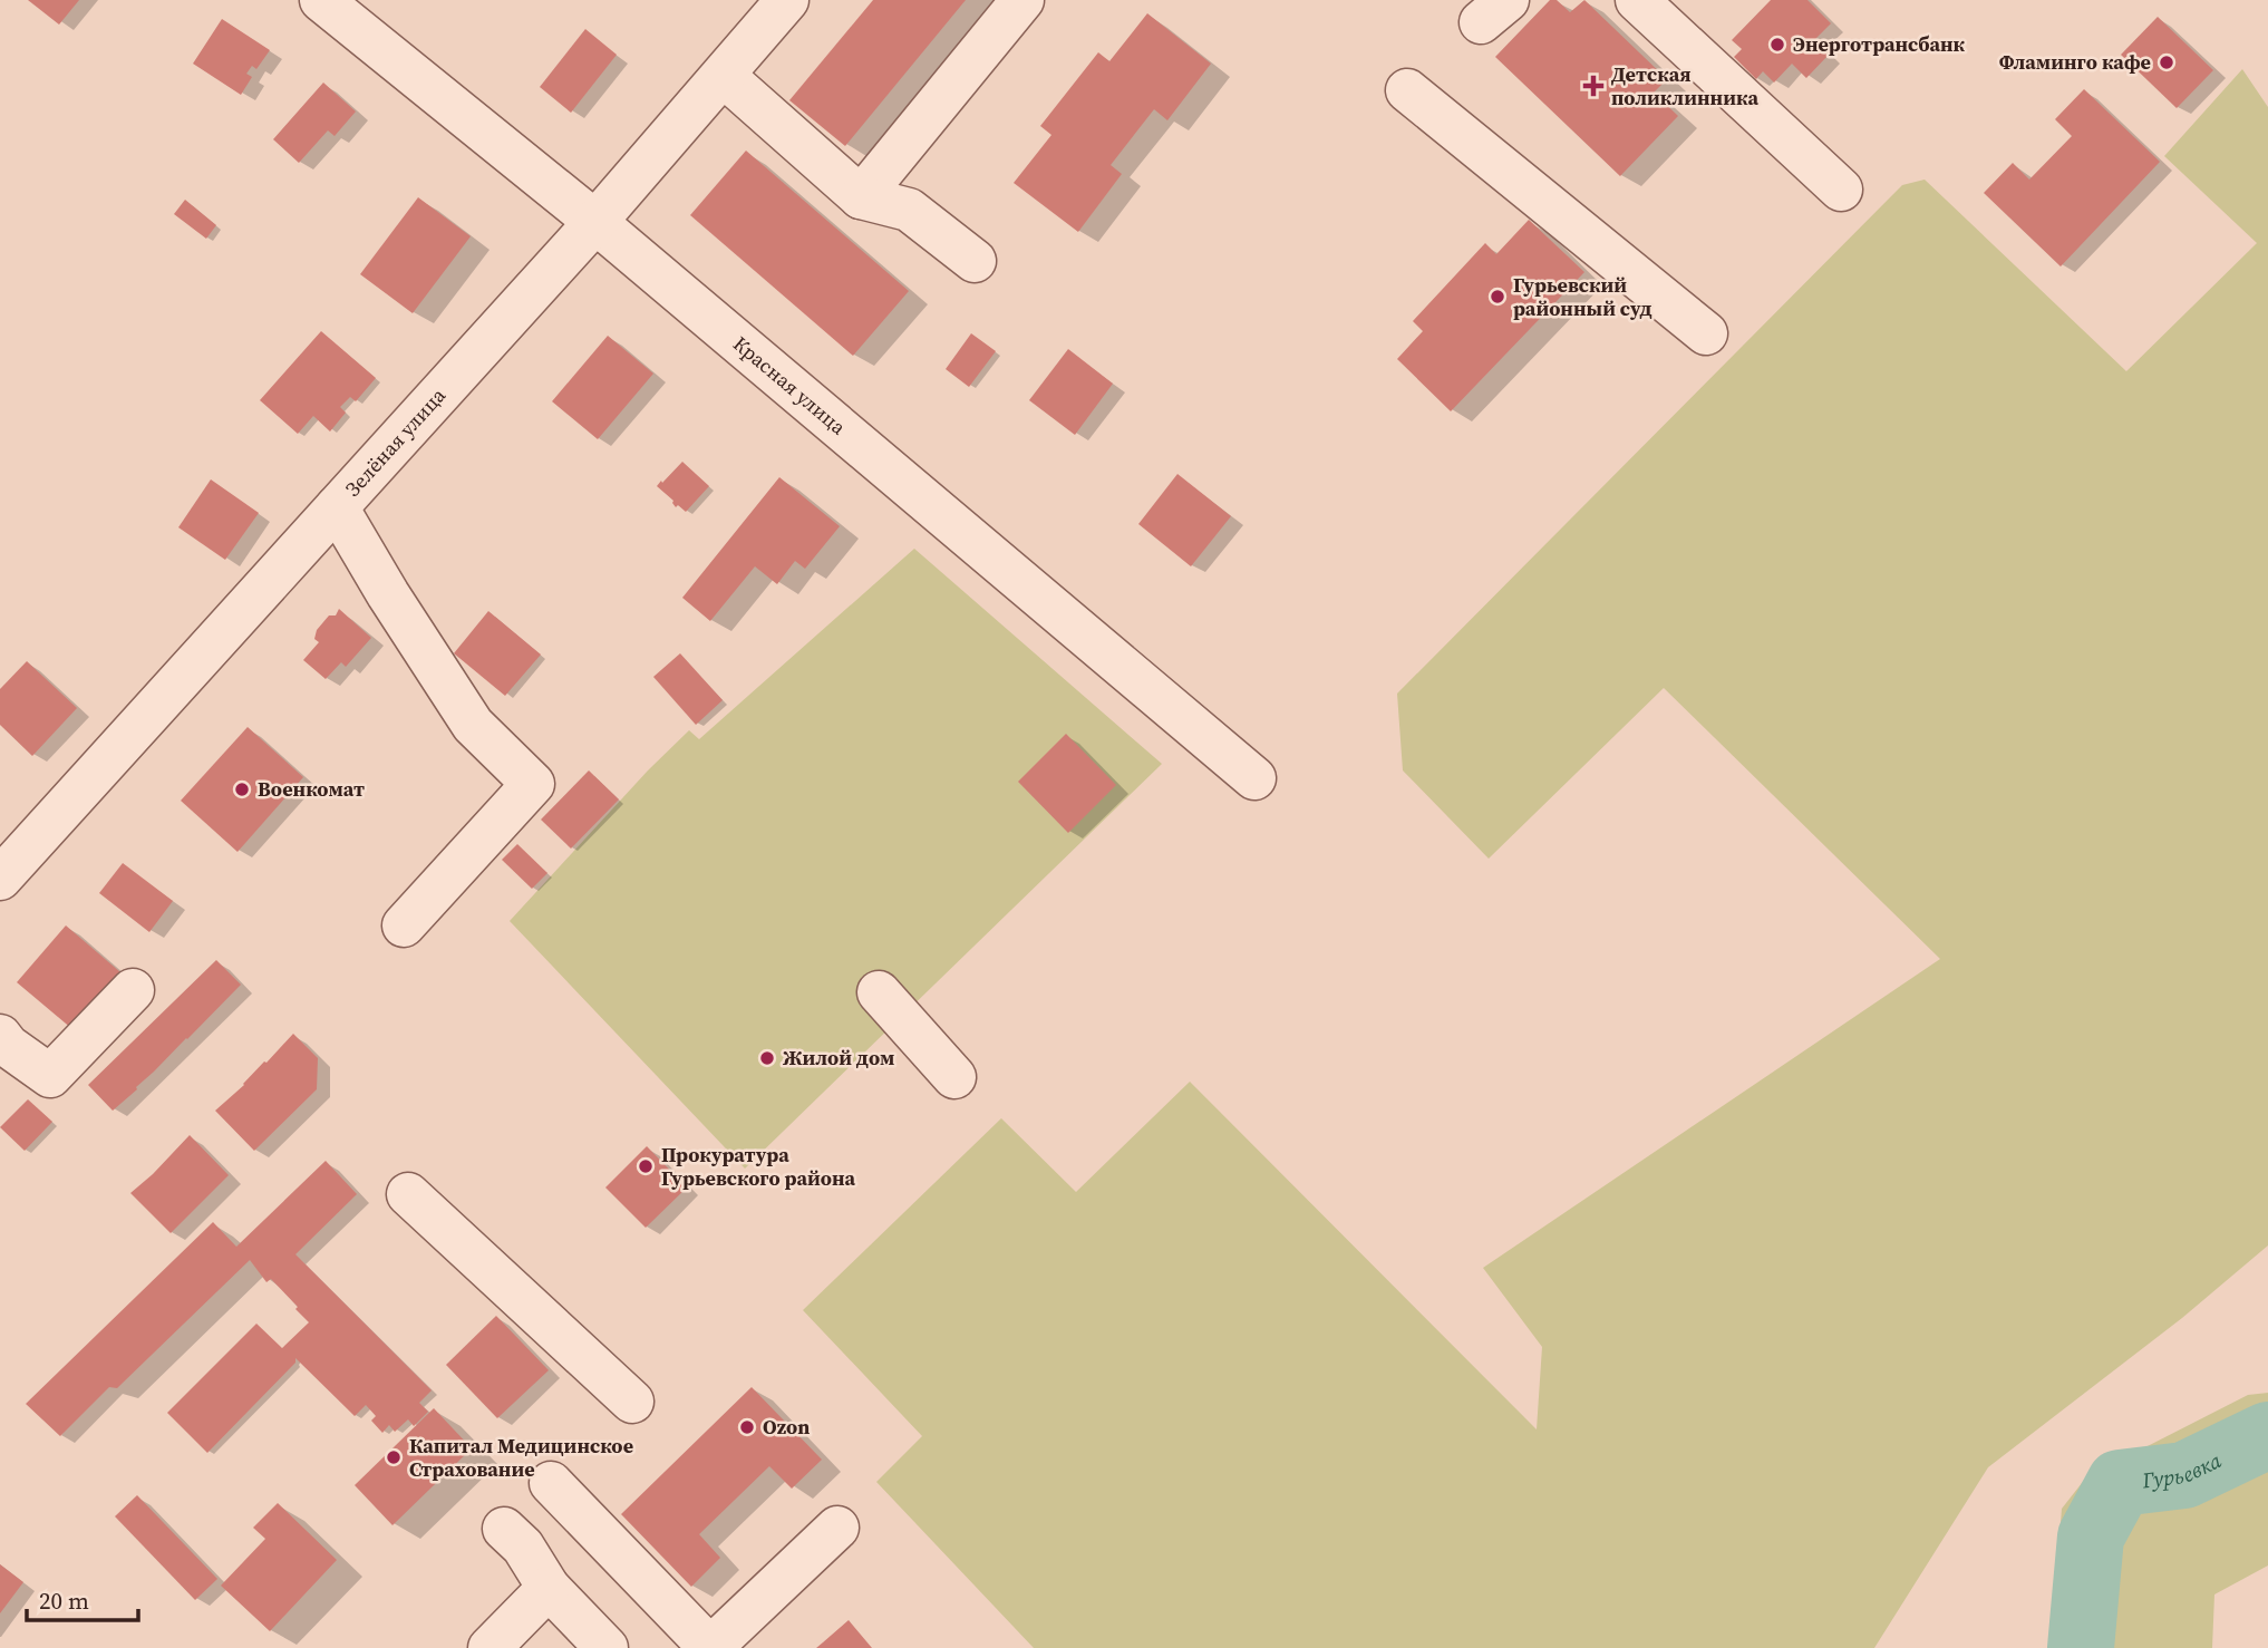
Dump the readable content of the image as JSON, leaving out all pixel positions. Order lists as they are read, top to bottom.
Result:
{
  "streets": {
    "street": ["Красная улица", "Зелёная улица"]
  },
  "crossings": [
    ["Красная улица", "Зелёная улица"]
  ],
  "water": ["Гурьевка"],
  "places": {
    "other": [
      "Энерготрансбанк",
      "Фламинго кафе",
      "Гурьевский районный суд",
      "Военкомат",
      "Жилой дом",
      "Прокуратура Гурьевского района",
      "Ozon",
      "Капитал Медицинское Страхование"
    ],
    "health": ["Детская поликлинника"]
  },
  "scale_bar": "20 m"
}
